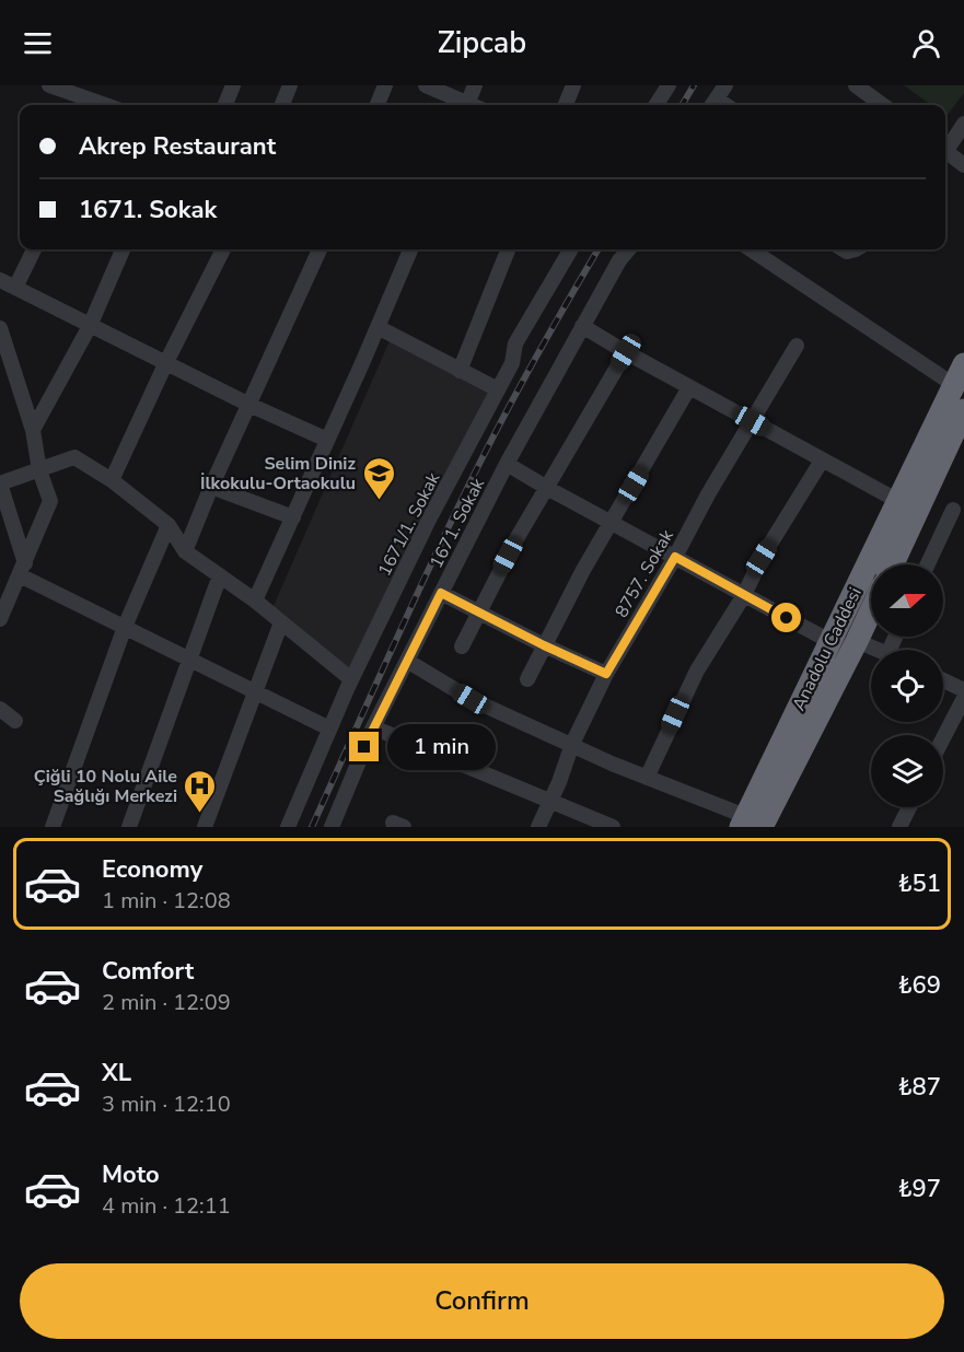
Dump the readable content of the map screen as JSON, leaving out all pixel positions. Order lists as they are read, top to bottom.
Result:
{
  "streets": {
    "highway": ["Anadolu Caddesi"],
    "street": ["1671. Sokak", "1671/1. Sokak", "8757. Sokak"]
  },
  "places": {
    "school or university": ["Selim Diniz İlkokulu-Ortaokulu"],
    "hospital": ["Çiğli 10 Nolu Aile Sağlığı Merkezi"]
  },
  "north": "right",
  "page": {
    "header": "Zipcab",
    "banner": ["Akrep Restaurant", "1671. Sokak"],
    "bubble": "1 min",
    "list": [
      {
        "name": "Economy",
        "note": "1 min · 12:08",
        "value": "₺51"
      },
      {
        "name": "Comfort",
        "note": "2 min · 12:09",
        "value": "₺69"
      },
      {
        "name": "XL",
        "note": "3 min · 12:10",
        "value": "₺87"
      },
      {
        "name": "Moto",
        "note": "4 min · 12:11",
        "value": "₺97"
      }
    ],
    "buttons": "Confirm"
  }
}
